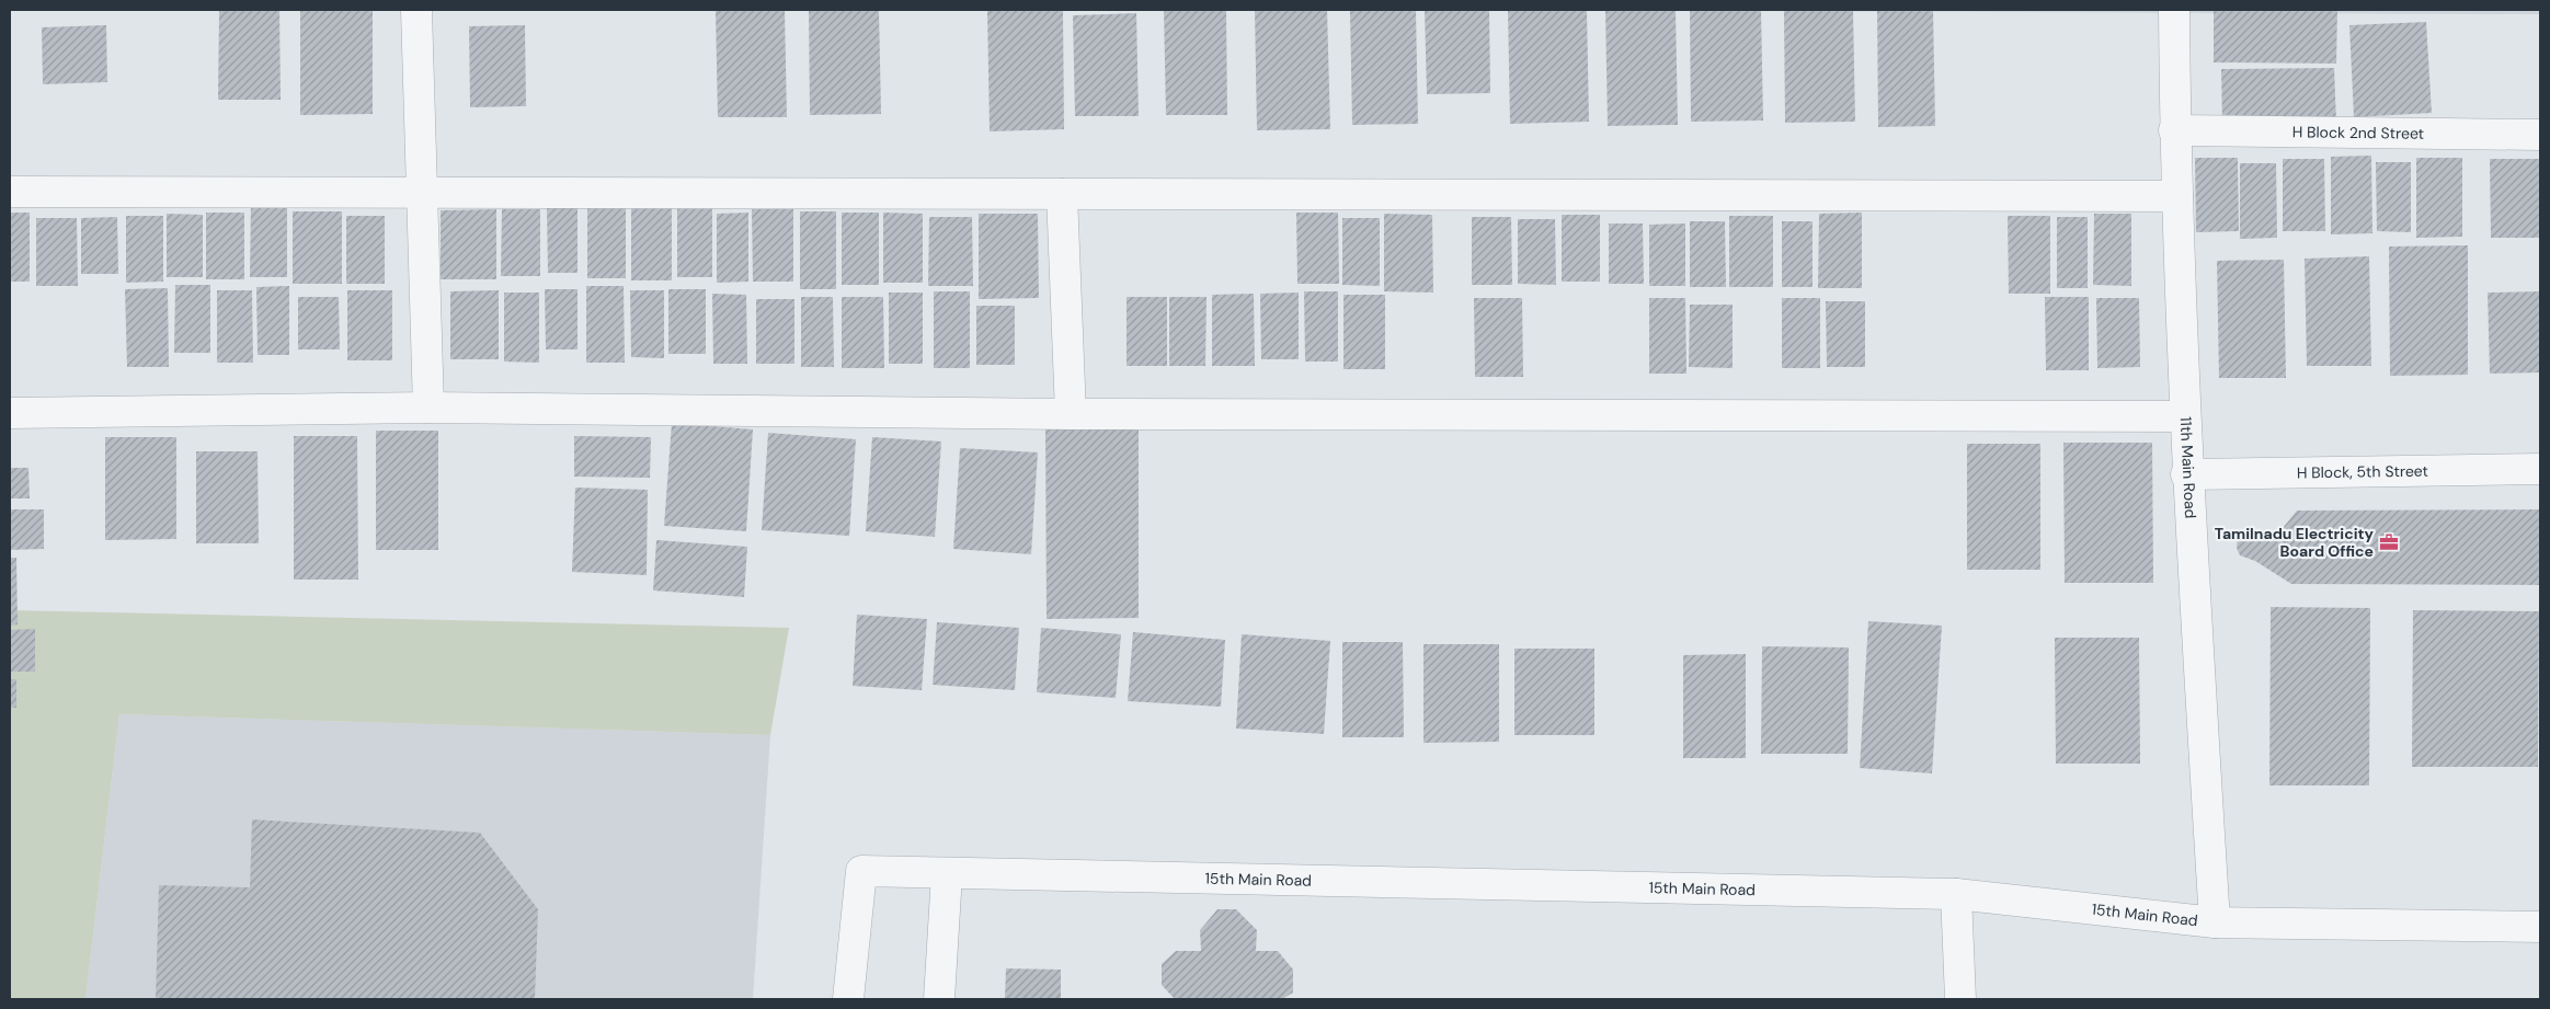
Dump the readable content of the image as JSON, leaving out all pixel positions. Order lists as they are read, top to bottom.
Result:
{
  "streets": {
    "street": [
      "H Block 2nd Street",
      "11th Main Road",
      "H Block, 5th Street",
      "15th Main Road"
    ]
  },
  "crossings": [
    ["H Block 2nd Street", "11th Main Road"],
    ["11th Main Road", "H Block, 5th Street"],
    ["11th Main Road", "15th Main Road"]
  ],
  "places": {
    "office": ["Tamilnadu Electricity Board Office"]
  }
}
